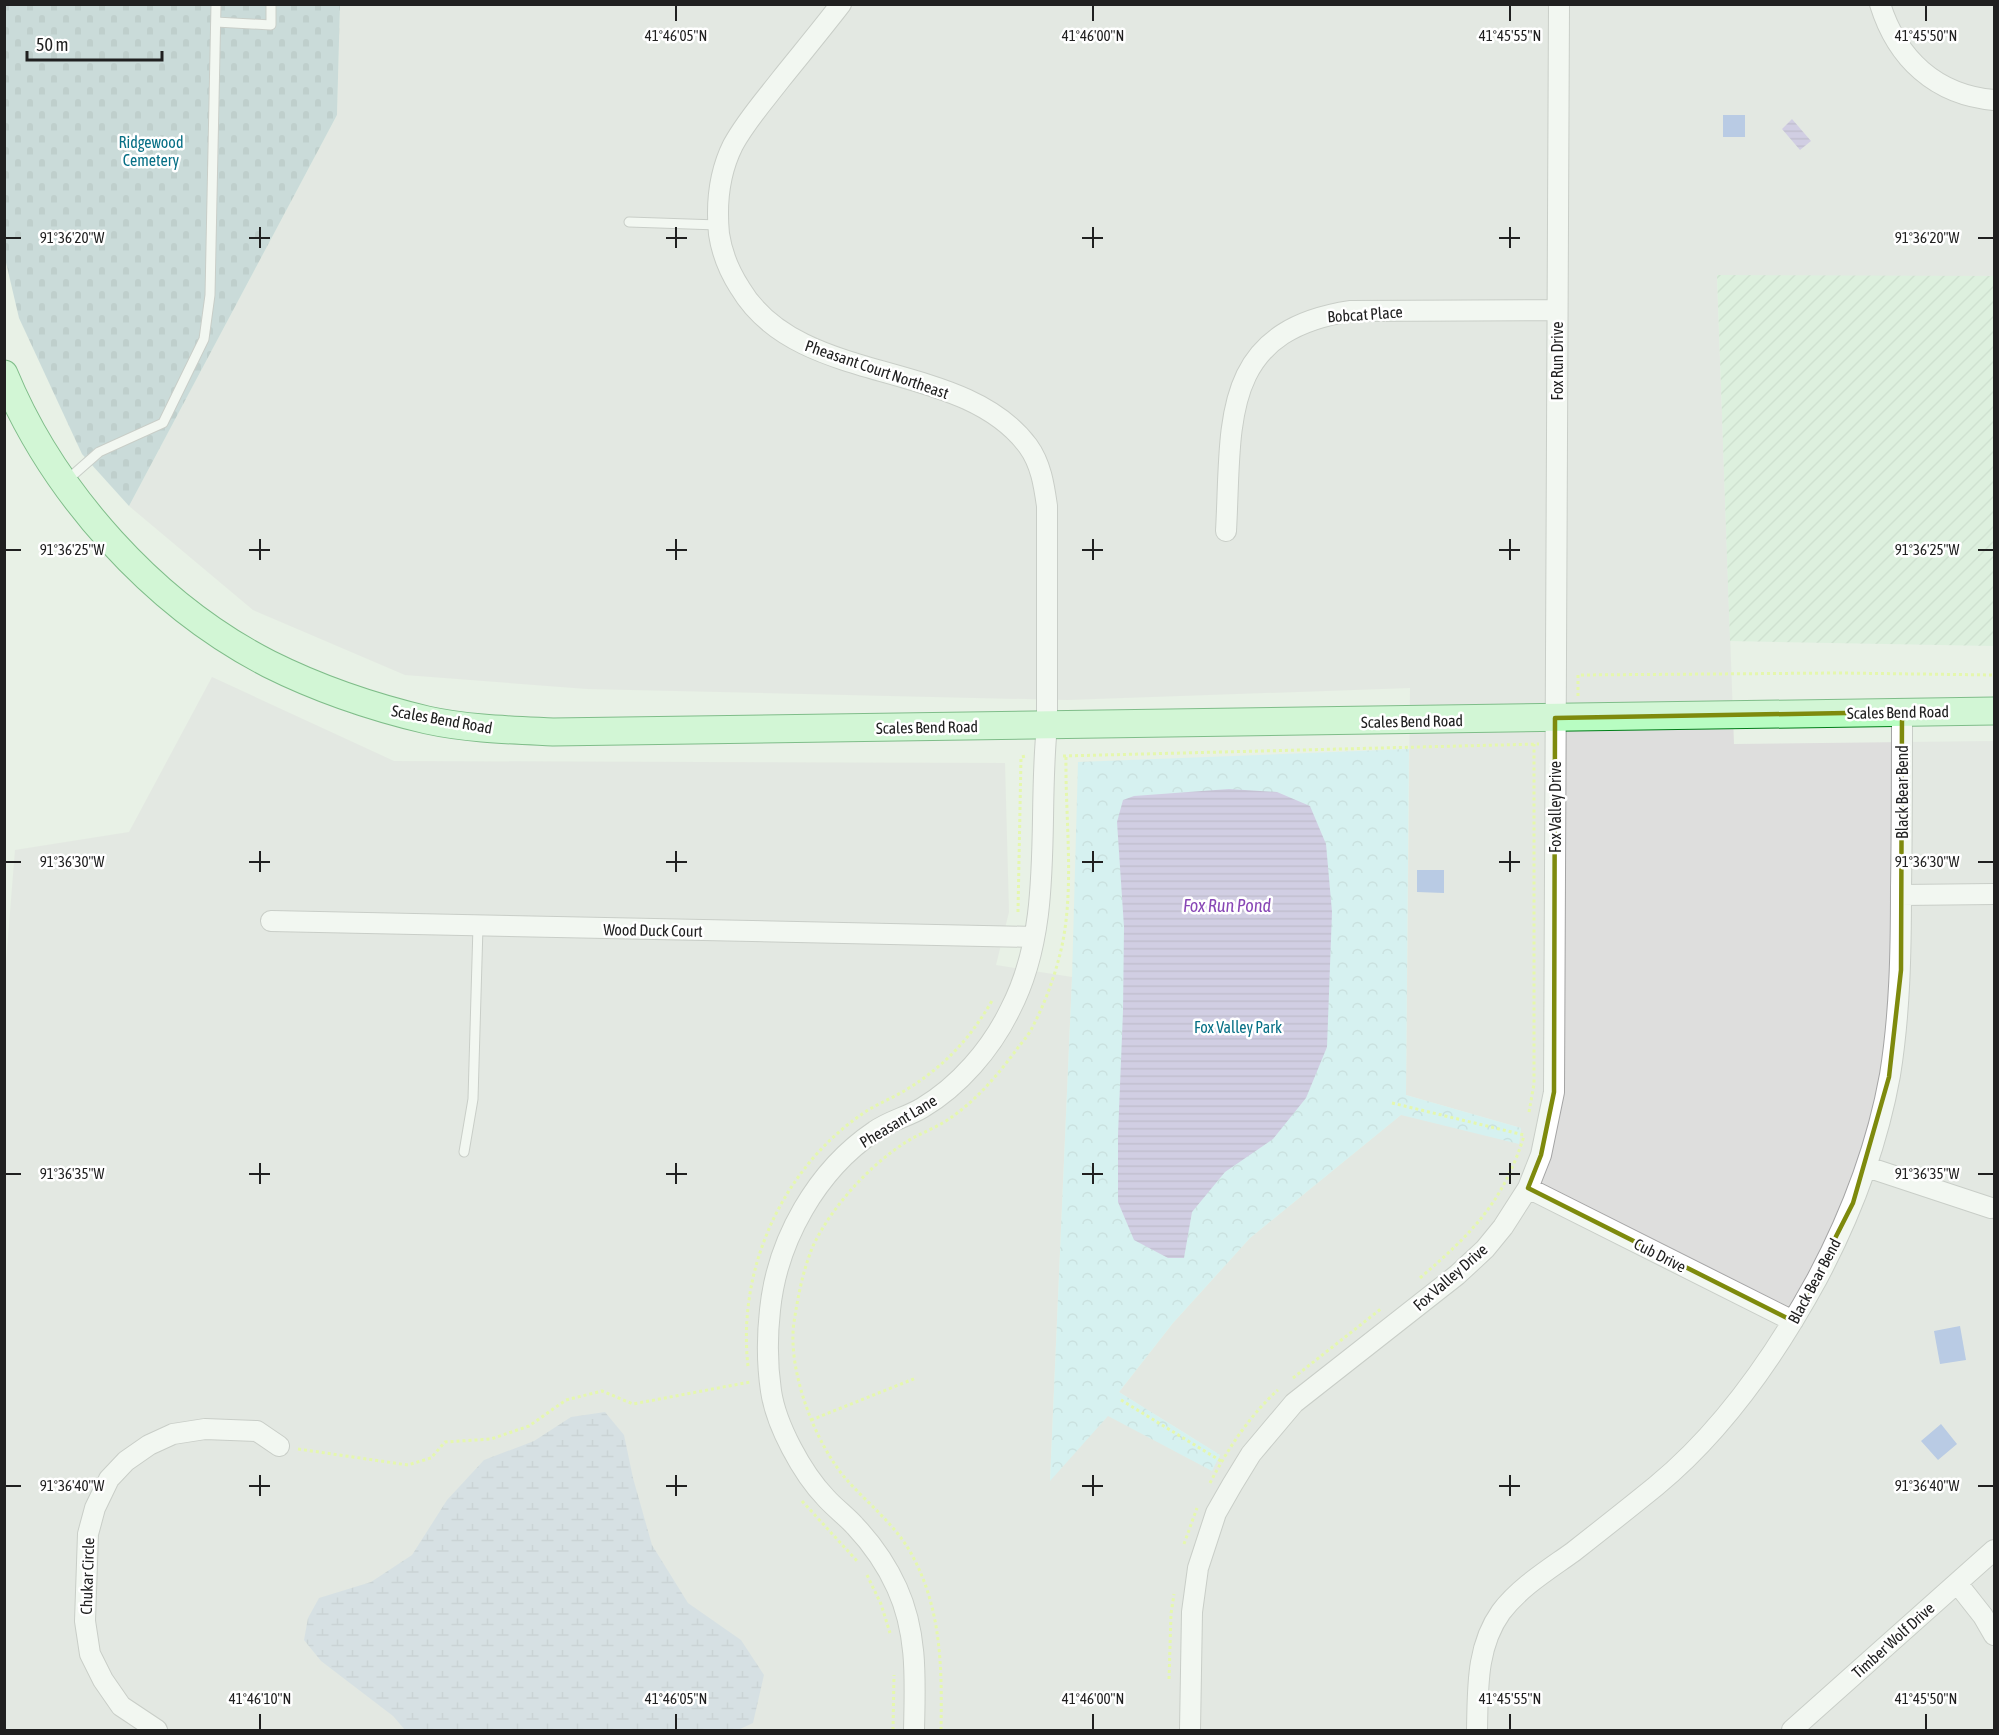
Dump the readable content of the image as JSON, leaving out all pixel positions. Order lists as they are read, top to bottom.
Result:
{
  "streets": {
    "street": [
      "Bobcat Place",
      "Fox Run Drive",
      "Pheasant Court Northeast",
      "Scales Bend Road",
      "Black Bear Bend",
      "Fox Valley Drive",
      "Wood Duck Court",
      "Pheasant Lane",
      "Cub Drive",
      "Chukar Circle",
      "Timber Wolf Drive"
    ]
  },
  "crossings": [
    ["Bobcat Place", "Fox Run Drive"],
    ["Fox Run Drive", "Scales Bend Road"],
    ["Fox Run Drive", "Fox Valley Drive"],
    ["Pheasant Court Northeast", "Scales Bend Road"],
    ["Pheasant Court Northeast", "Pheasant Lane"],
    ["Scales Bend Road", "Black Bear Bend"],
    ["Scales Bend Road", "Fox Valley Drive"],
    ["Scales Bend Road", "Pheasant Lane"],
    ["Black Bear Bend", "Cub Drive"],
    ["Fox Valley Drive", "Cub Drive"],
    ["Wood Duck Court", "Pheasant Lane"]
  ],
  "water": ["Fox Run Pond"],
  "parks": ["Ridgewood Cemetery", "Fox Valley Park"],
  "scale_bar": "50 m",
  "coordinates": [
    "41°46'05\"N",
    "41°46'00\"N",
    "41°45'55\"N",
    "41°45'50\"N",
    "91°36'20\"W",
    "91°36'25\"W",
    "91°36'30\"W",
    "91°36'35\"W",
    "91°36'40\"W",
    "41°46'10\"N"
  ]
}
